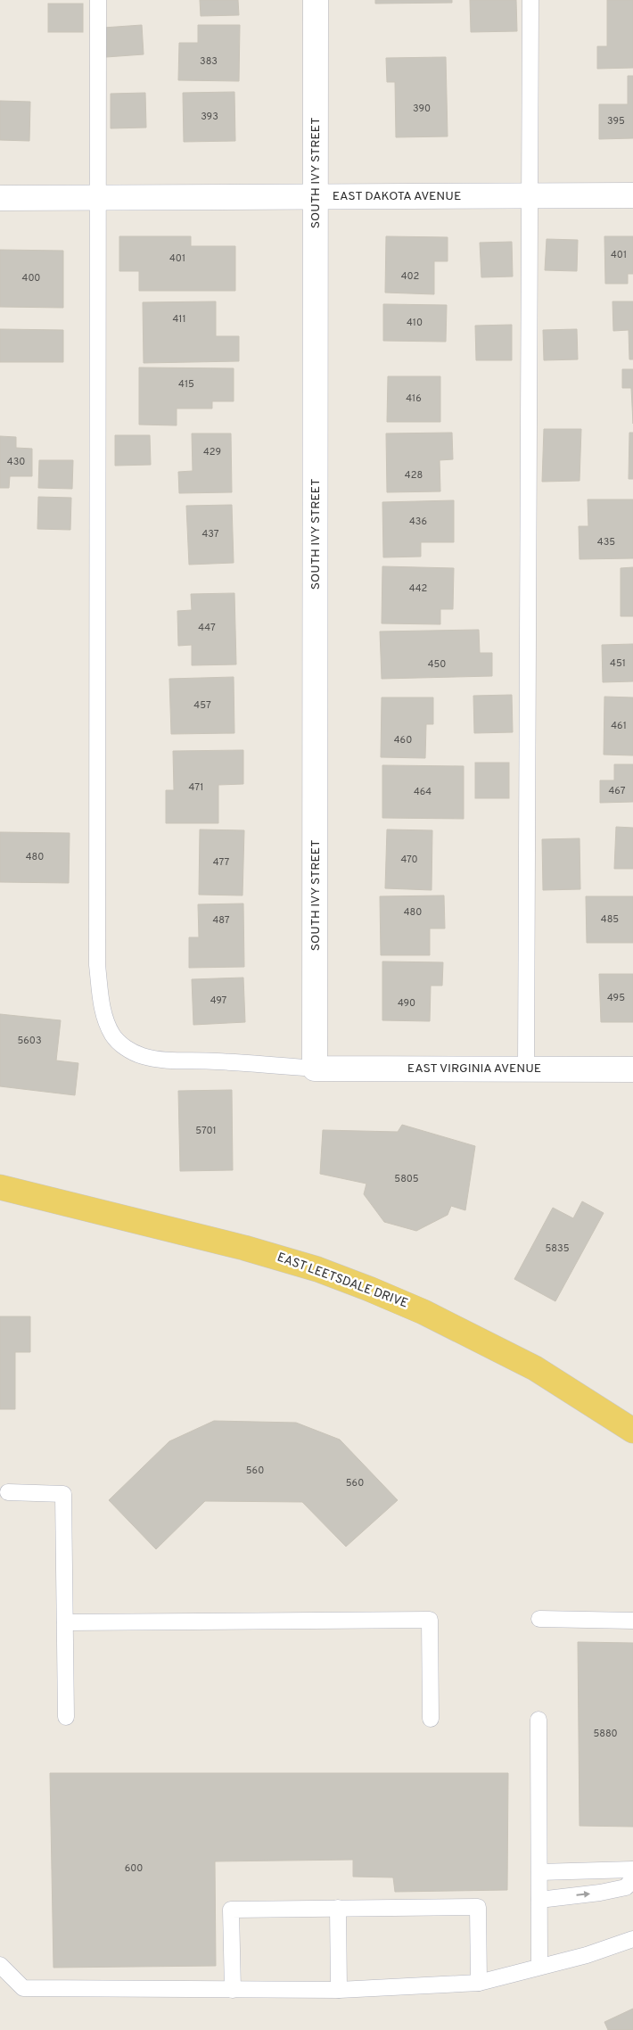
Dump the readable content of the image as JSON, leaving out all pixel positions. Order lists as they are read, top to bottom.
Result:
{
  "streets": {
    "main road": ["EAST LEETSDALE DRIVE"],
    "street": ["SOUTH IVY STREET", "EAST DAKOTA AVENUE", "EAST VIRGINIA AVENUE"]
  },
  "crossings": [
    ["SOUTH IVY STREET", "EAST DAKOTA AVENUE"],
    ["SOUTH IVY STREET", "EAST VIRGINIA AVENUE"]
  ],
  "house_numbers": [
    "383",
    "390",
    "393",
    "395",
    "401",
    "401",
    "402",
    "400",
    "411",
    "410",
    "415",
    "416",
    "429",
    "430",
    "428",
    "436",
    "437",
    "435",
    "442",
    "447",
    "451",
    "450",
    "457",
    "461",
    "460",
    "471",
    "467",
    "464",
    "480",
    "470",
    "477",
    "480",
    "485",
    "487",
    "495",
    "497",
    "490",
    "5603",
    "5701",
    "5805",
    "5835",
    "560",
    "560",
    "5880",
    "600"
  ]
}
